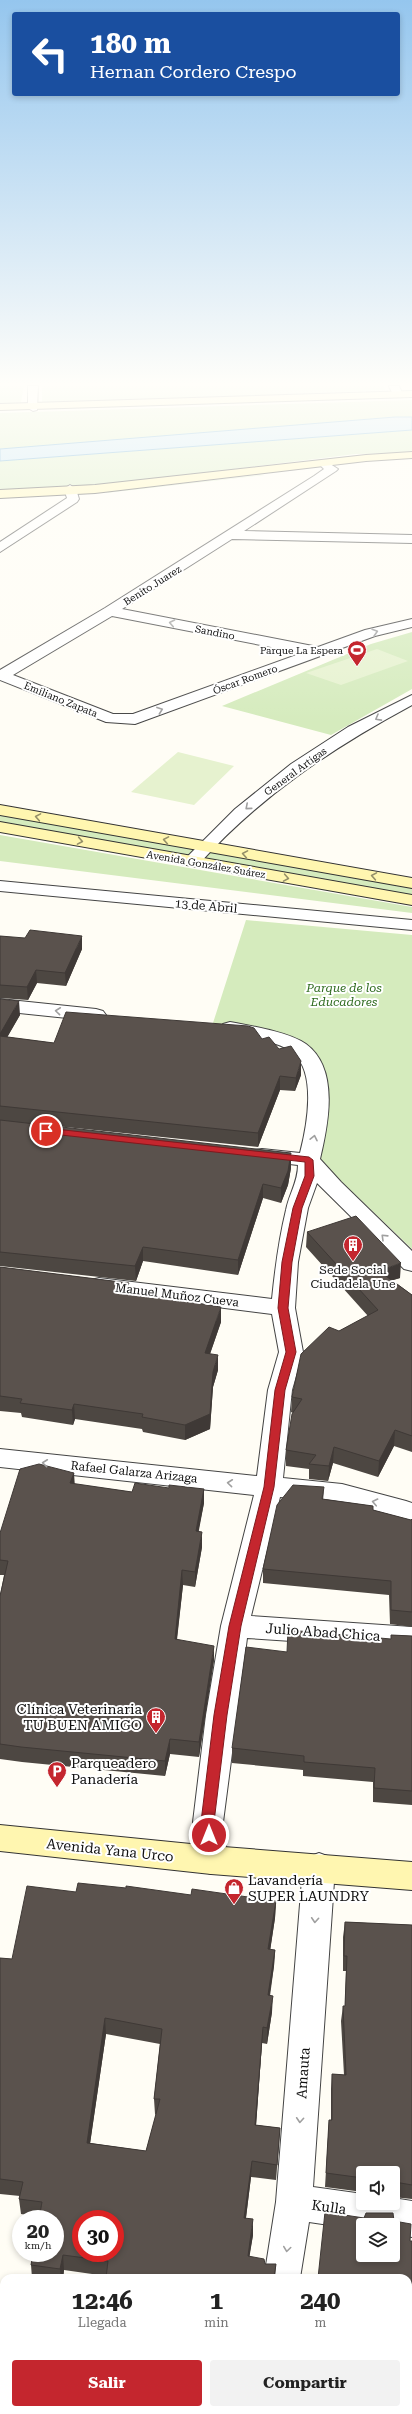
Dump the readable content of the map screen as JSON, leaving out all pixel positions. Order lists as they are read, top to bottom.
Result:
{
  "streets": {
    "main road": ["Avenida González Suárez", "Avenida Yana Urco"],
    "street": [
      "Benito Juarez",
      "Sandino",
      "Óscar Romero",
      "Emiliano Zapata",
      "General Artigas",
      "13 de Abril",
      "Manuel Muñoz Cueva",
      "Rafael Galarza Arizaga",
      "Julio Abad Chica",
      "Amauta",
      "Kulla"
    ]
  },
  "crossings": [
    ["Benito Juarez", "Sandino"],
    ["Benito Juarez", "Emiliano Zapata"],
    ["Sandino", "Óscar Romero"],
    ["Óscar Romero", "Emiliano Zapata"],
    ["General Artigas", "Avenida González Suárez"],
    ["Avenida Yana Urco", "Amauta"],
    ["Amauta", "Kulla"]
  ],
  "one_way": ["General Artigas", "Rafael Galarza Arizaga", "Amauta"],
  "parks": ["Parque de los Educadores"],
  "places": {
    "sports": ["Parque La Espera"],
    "building": ["Sede Social Ciudadela Une", "Clínica Veterinaria TU BUEN AMIGO"],
    "parking": ["Parqueadero Panadería"],
    "shop": ["Lavandería SUPER LAUNDRY"]
  },
  "page": {
    "turn": ["180 m", "Hernan Cordero Crespo"],
    "speed": "20 km/h",
    "limit": "30",
    "eta": [
      "12:46",
      "Llegada",
      "1",
      "min",
      "240",
      "m"
    ],
    "buttons": ["Salir", "Compartir"]
  }
}
